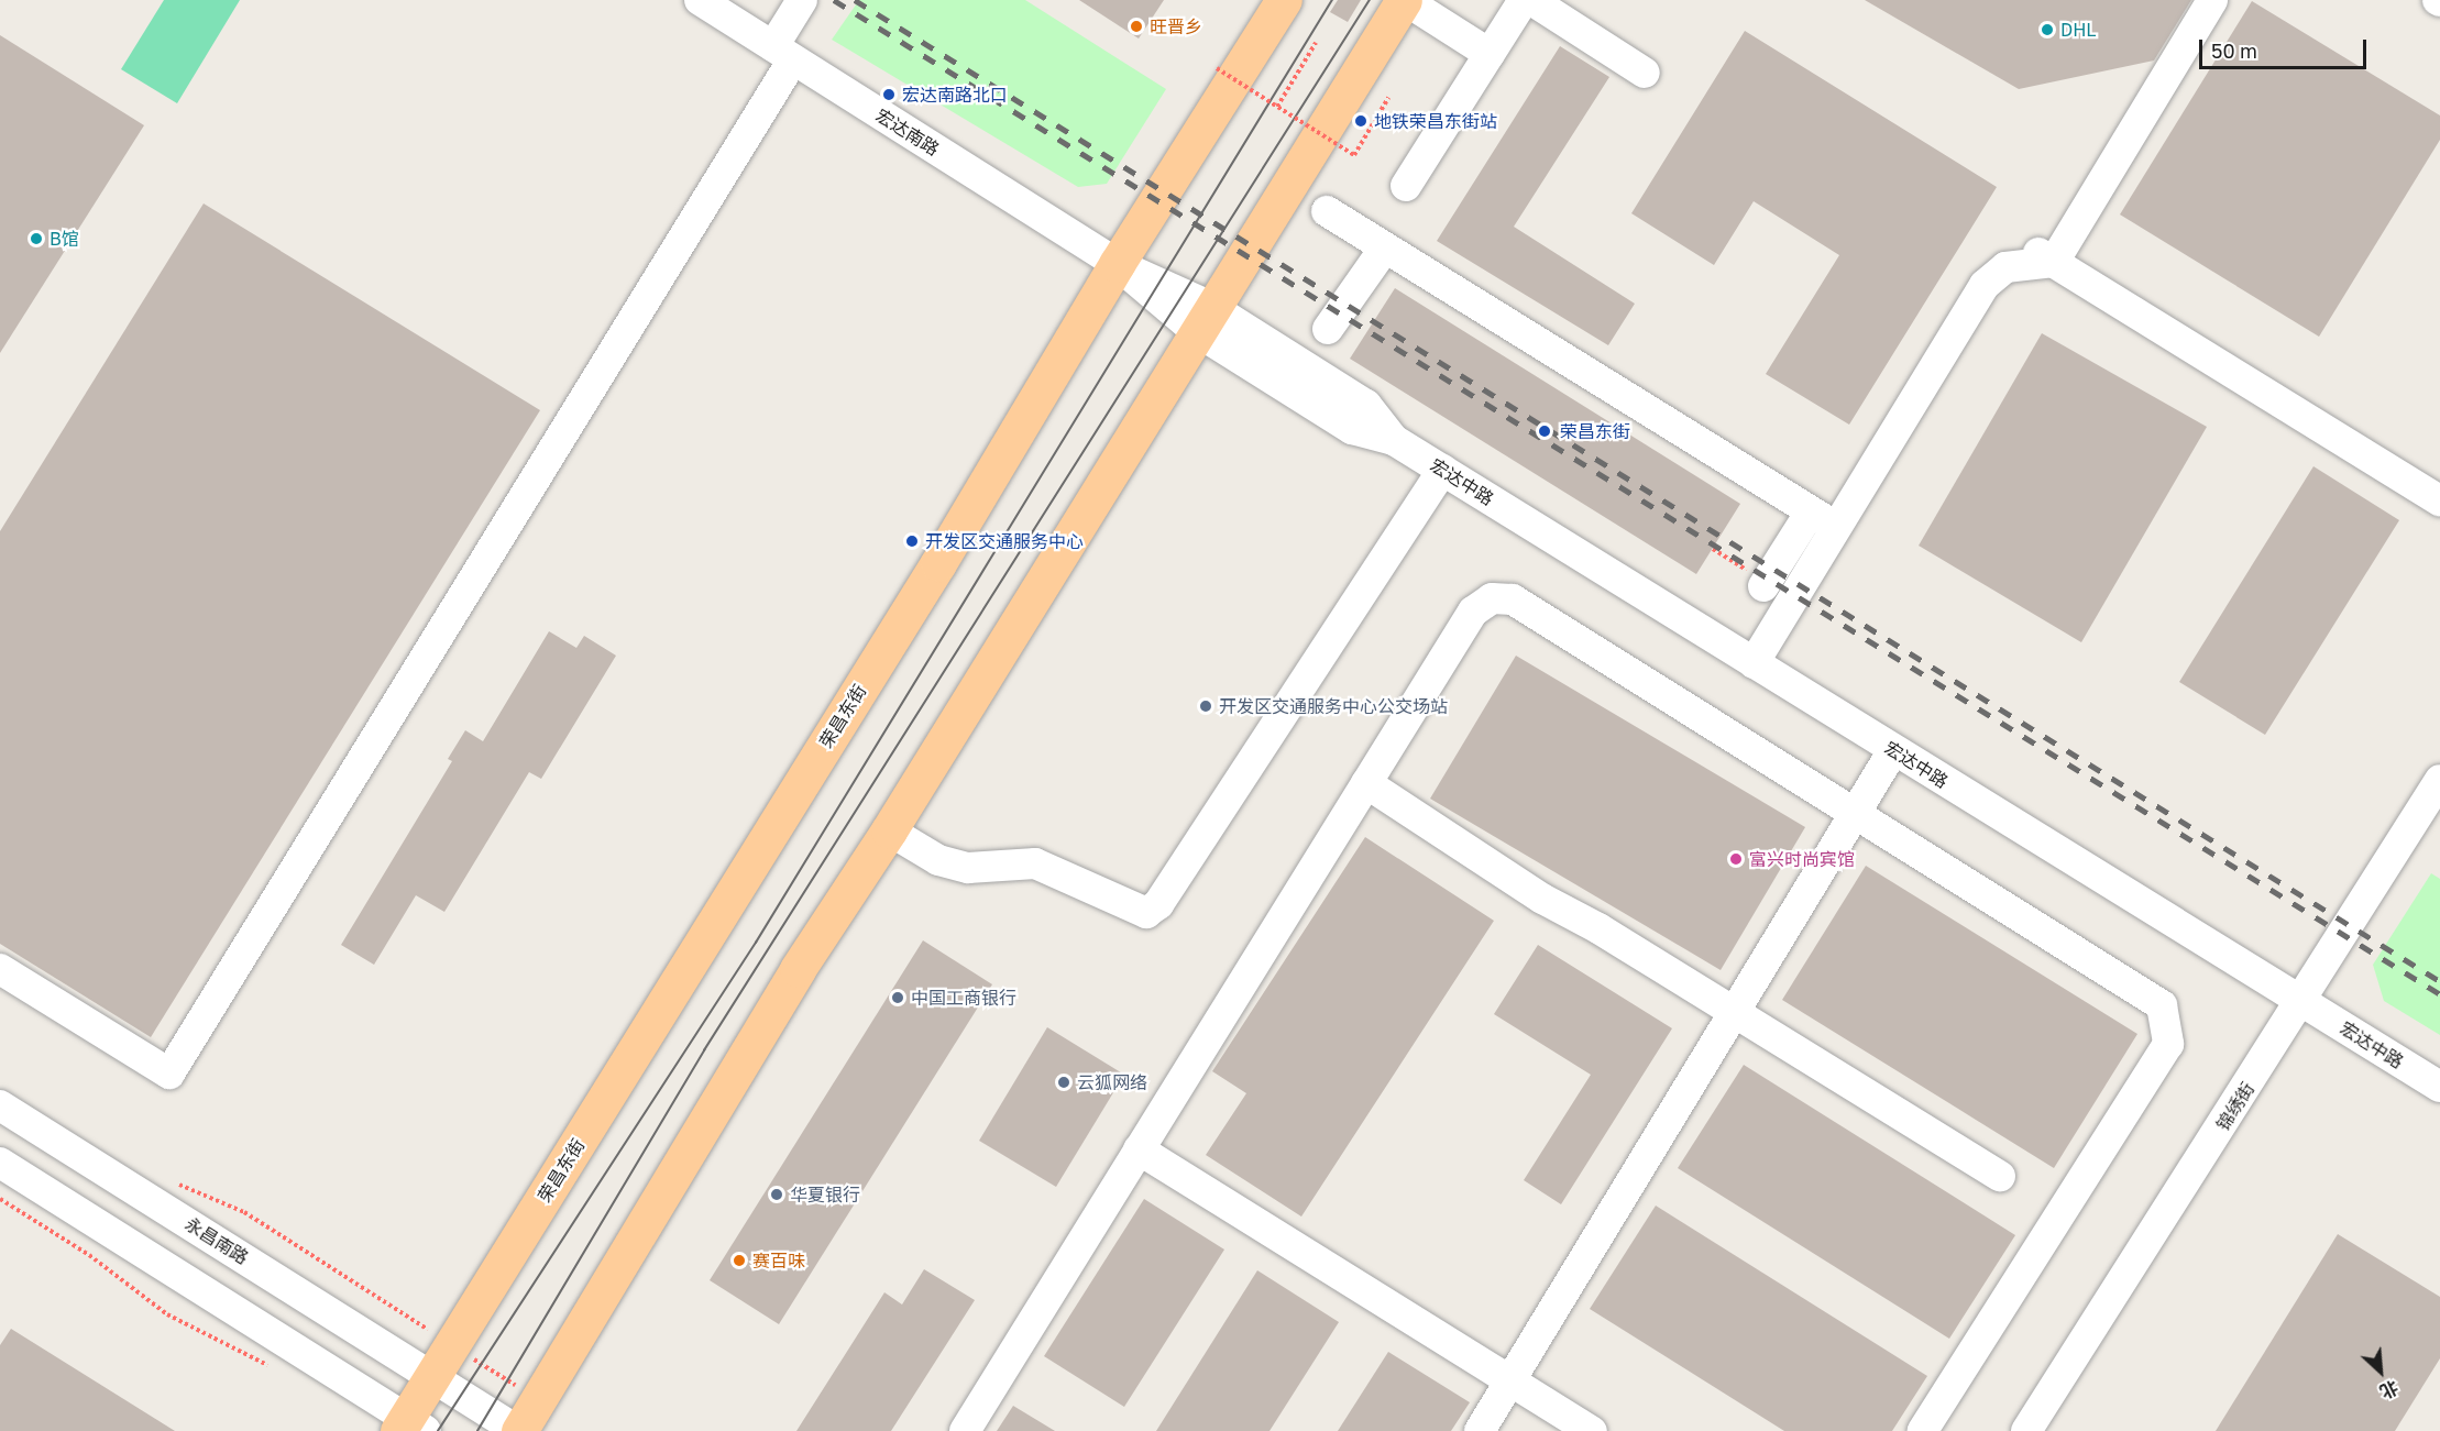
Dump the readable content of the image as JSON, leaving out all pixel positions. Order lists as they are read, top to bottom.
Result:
{
  "streets": {
    "main road": ["荣昌东街"],
    "street": [
      "宏达南路",
      "宏达中路",
      "锦绣街",
      "永昌南路"
    ]
  },
  "crossings": [
    ["宏达南路", "宏达中路"],
    ["宏达南路", "荣昌东街"],
    ["宏达中路", "锦绣街"],
    ["荣昌东街", "永昌南路"]
  ],
  "places": [
    "旺晋乡",
    "DHL",
    "宏达南路北口",
    "地铁荣昌东街站",
    "B馆",
    "荣昌东街",
    "开发区交通服务中心",
    "开发区交通服务中心公交场站",
    "富兴时尚宾馆",
    "中国工商银行",
    "云狐网络",
    "华夏银行",
    "赛百味"
  ],
  "scale_bar": "50 m",
  "north": "bottom right"
}
